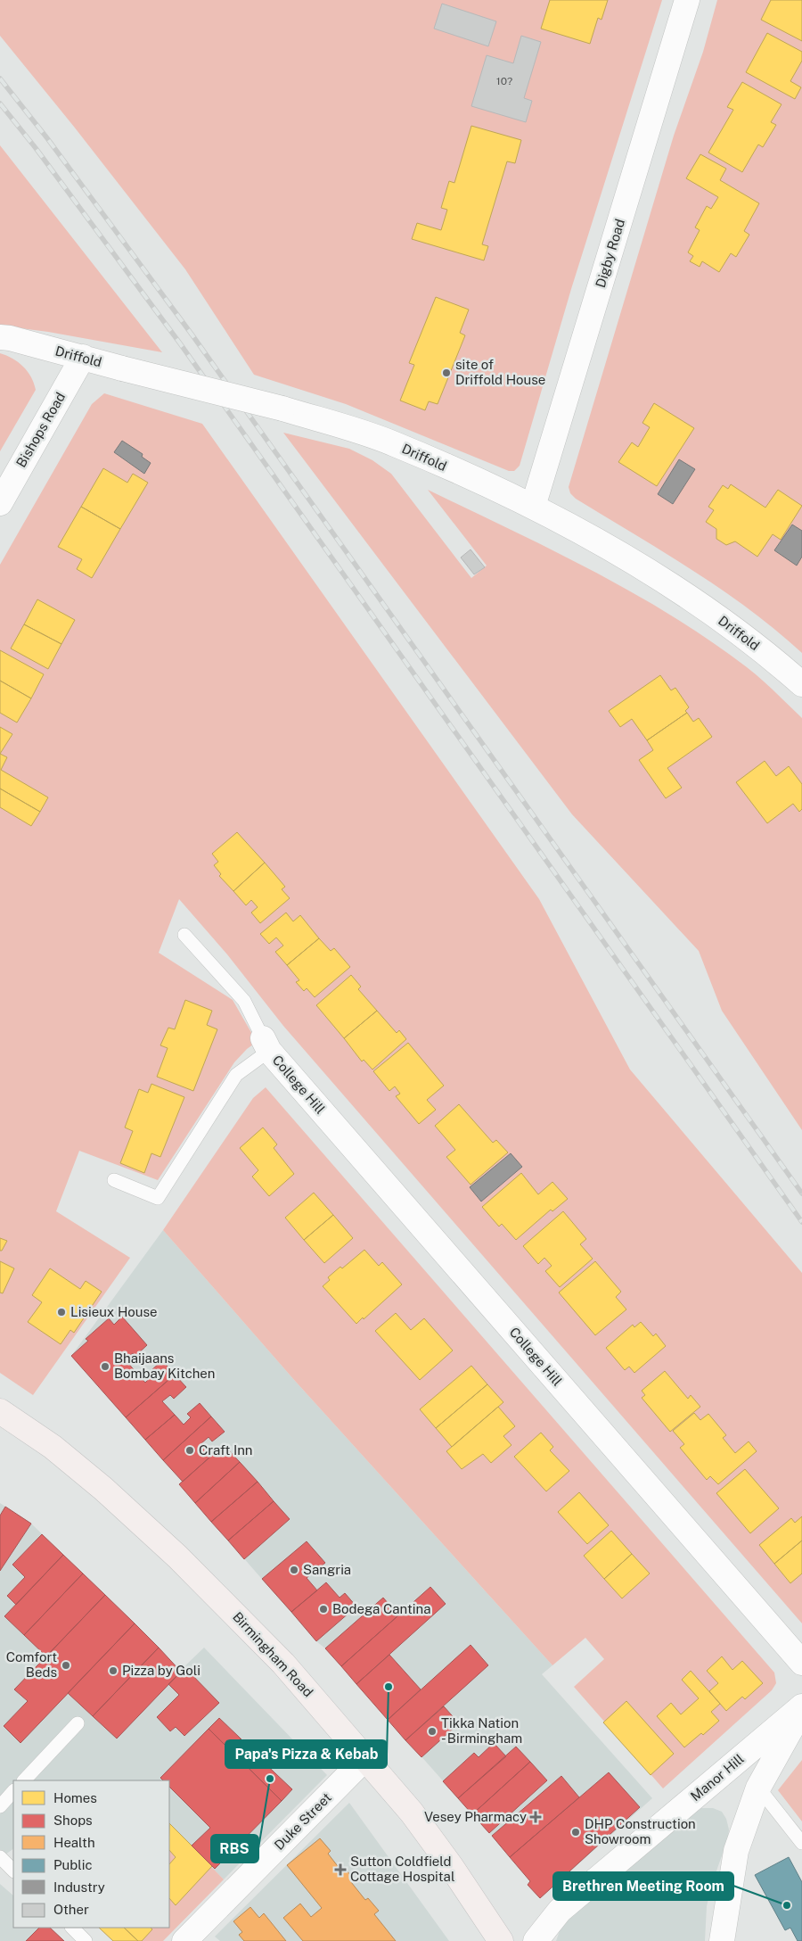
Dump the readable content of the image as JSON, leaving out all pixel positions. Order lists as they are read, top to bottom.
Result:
{
  "streets": {
    "main road": ["Birmingham Road"],
    "street": [
      "Digby Road",
      "Driffold",
      "Bishops Road",
      "College Hill",
      "Manor Hill",
      "Duke Street"
    ]
  },
  "crossings": [
    ["Digby Road", "Driffold"],
    ["Driffold", "Bishops Road"],
    ["Birmingham Road", "Duke Street"]
  ],
  "places": {
    "other": [
      "site of Driffold House",
      "Lisieux House",
      "Bhaijaans Bombay Kitchen",
      "Craft Inn",
      "Sangria",
      "Bodega Cantina",
      "Comfort Beds",
      "Pizza by Goli",
      "Papa's Pizza & Kebab",
      "Tikka Nation - Birmingham",
      "RBS",
      "DHP Construction Showroom",
      "Brethren Meeting Room"
    ],
    "health": ["Vesey Pharmacy", "Sutton Coldfield Cottage Hospital"]
  },
  "house_numbers": ["10?"],
  "legend": [
    "Homes",
    "Shops",
    "Health",
    "Public",
    "Industry",
    "Other"
  ]
}
